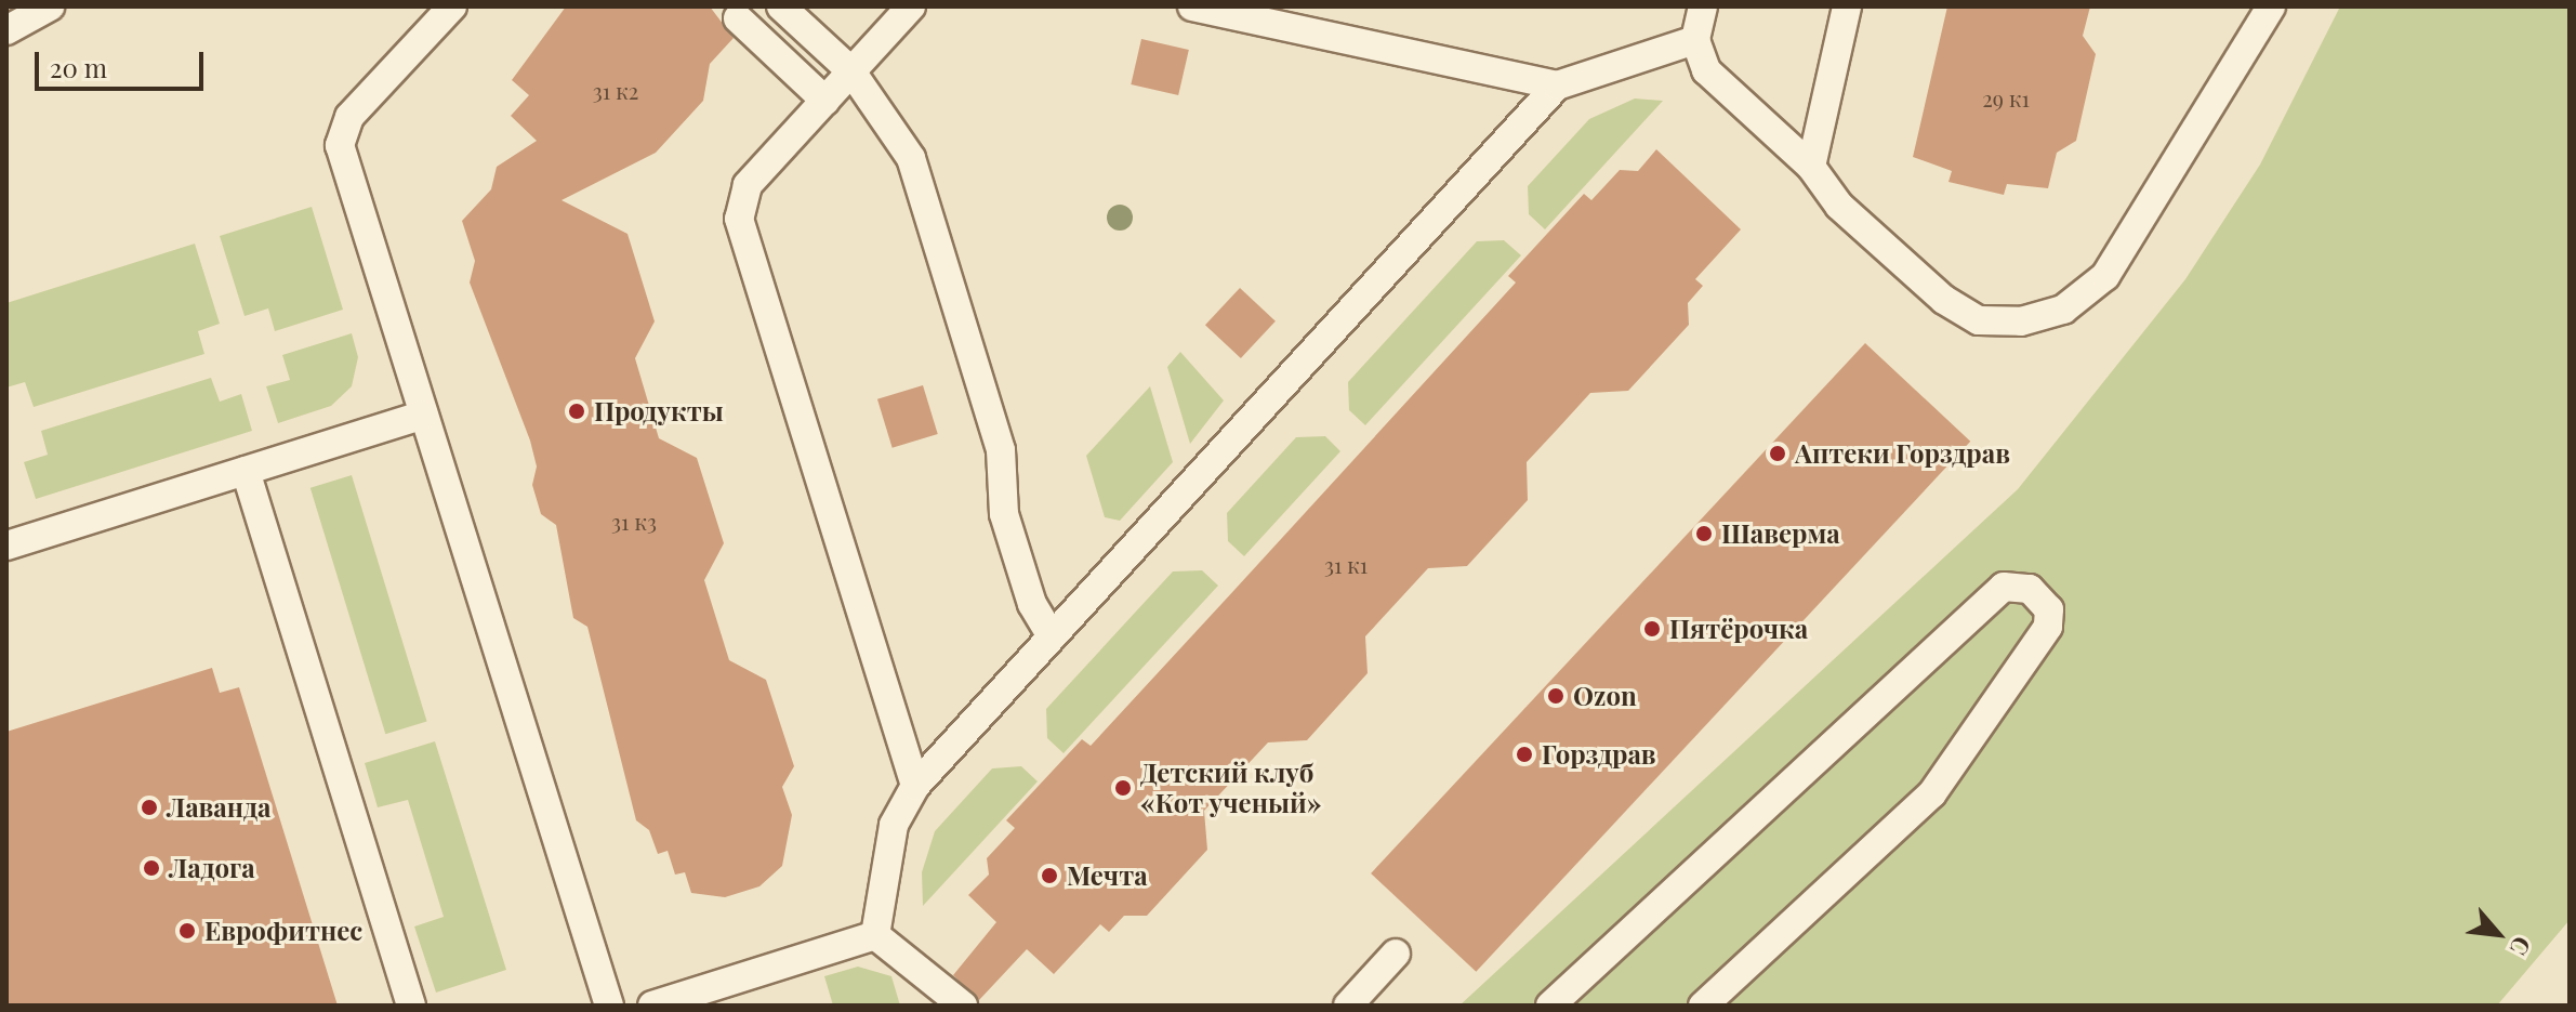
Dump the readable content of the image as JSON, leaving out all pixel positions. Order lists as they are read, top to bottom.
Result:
{
  "places": [
    "Продукты",
    "Аптеки Горздрав",
    "Шаверма",
    "Пятёрочка",
    "Ozon",
    "Горздрав",
    "Детский клуб «Кот ученый»",
    "Лаванда",
    "Ладога",
    "Мечта",
    "Еврофитнес"
  ],
  "house_numbers": [
    "31 к2",
    "29 к1",
    "31 к3",
    "31 к1"
  ],
  "scale_bar": "20 m",
  "north": "bottom right"
}
